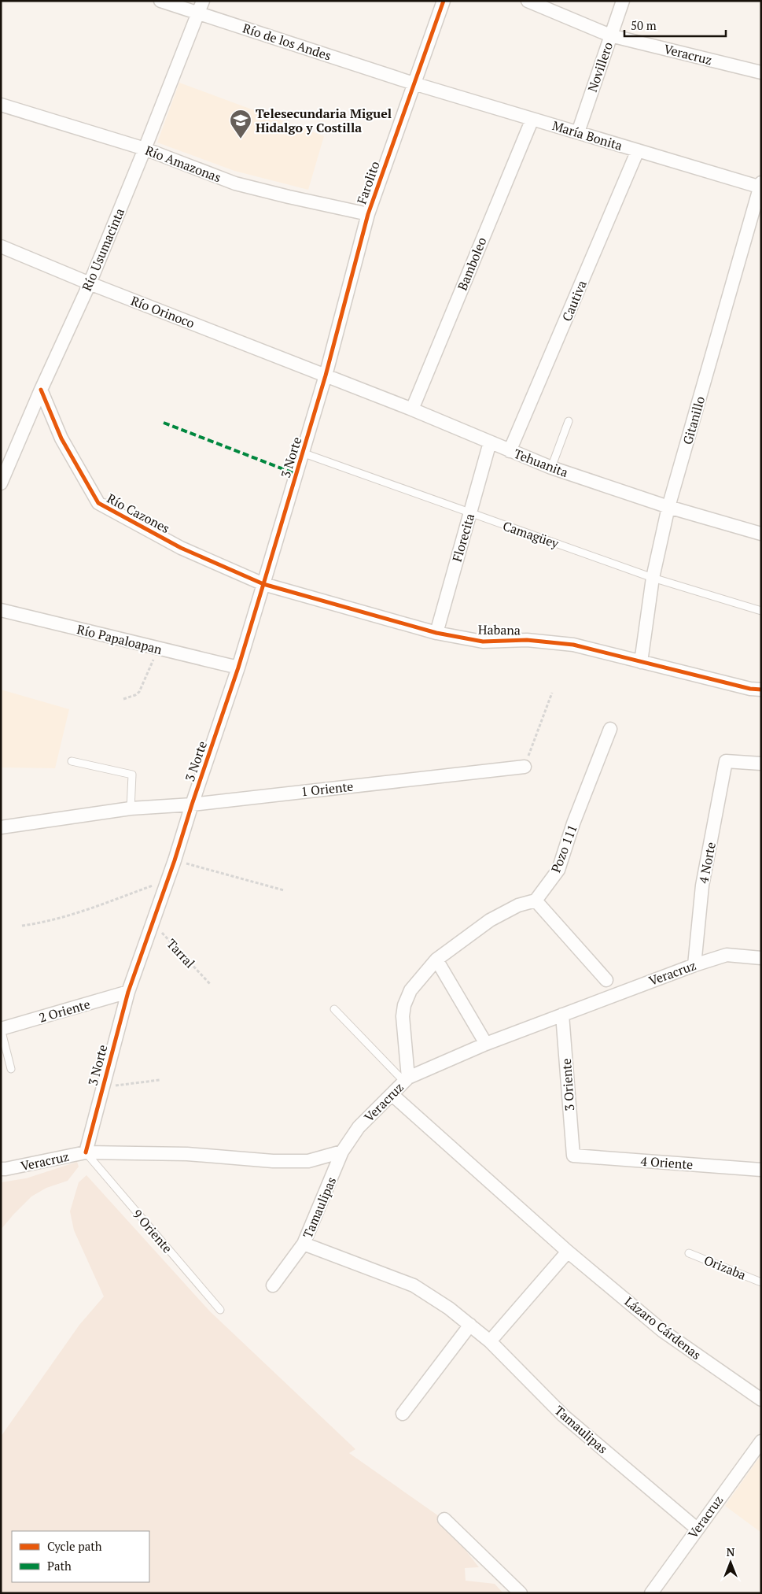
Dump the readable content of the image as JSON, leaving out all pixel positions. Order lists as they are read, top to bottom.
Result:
{
  "streets": {
    "street": [
      "Río de los Andes",
      "Veracruz",
      "Novillero",
      "María Bonita",
      "Río Amazonas",
      "Farolito",
      "Río Usumacinta",
      "Bamboleo",
      "Cautiva",
      "Río Orinoco",
      "Gitanillo",
      "3 Norte",
      "Tehuanita",
      "Río Cazones",
      "Florecita",
      "Habana",
      "Río Papaloapan",
      "1 Oriente",
      "Pozo 111",
      "4 Norte",
      "2 Oriente",
      "3 Oriente",
      "4 Oriente",
      "Tamaulipas",
      "Lázaro Cárdenas"
    ],
    "lane": ["Camagüey", "9 Oriente", "Orizaba"],
    "path": ["Tarral"]
  },
  "crossings": [
    ["Río de los Andes", "María Bonita"],
    ["Río de los Andes", "Farolito"],
    ["Río de los Andes", "Río Usumacinta"],
    ["Veracruz", "Novillero"],
    ["Veracruz", "3 Norte"],
    ["Veracruz", "4 Norte"],
    ["Veracruz", "3 Oriente"],
    ["Veracruz", "Tamaulipas"],
    ["Veracruz", "9 Oriente"],
    ["Veracruz", "Lázaro Cárdenas"],
    ["Novillero", "María Bonita"],
    ["María Bonita", "Farolito"],
    ["María Bonita", "Bamboleo"],
    ["María Bonita", "Cautiva"],
    ["María Bonita", "Gitanillo"],
    ["Río Amazonas", "Farolito"],
    ["Río Amazonas", "Río Usumacinta"],
    ["Farolito", "Río Orinoco"],
    ["Farolito", "3 Norte"],
    ["Farolito", "Tehuanita"],
    ["Río Usumacinta", "Río Orinoco"],
    ["Río Usumacinta", "Río Cazones"],
    ["Bamboleo", "Tehuanita"],
    ["Cautiva", "Tehuanita"],
    ["Río Orinoco", "3 Norte"],
    ["Río Orinoco", "Tehuanita"],
    ["Gitanillo", "Tehuanita"],
    ["Gitanillo", "Camagüey"],
    ["Gitanillo", "Habana"],
    ["3 Norte", "Tehuanita"],
    ["3 Norte", "Río Cazones"],
    ["3 Norte", "Camagüey"],
    ["3 Norte", "Habana"],
    ["3 Norte", "Río Papaloapan"],
    ["3 Norte", "1 Oriente"],
    ["3 Norte", "Tarral"],
    ["3 Norte", "2 Oriente"],
    ["3 Norte", "9 Oriente"],
    ["Tehuanita", "Florecita"],
    ["Río Cazones", "Habana"],
    ["Camagüey", "Florecita"],
    ["Florecita", "Habana"],
    ["3 Oriente", "4 Oriente"]
  ],
  "places": {
    "school or university": ["Telesecundaria Miguel Hidalgo y Costilla"]
  },
  "legend": ["Cycle path", "Path"],
  "scale_bar": "50 m",
  "north": "top"
}
